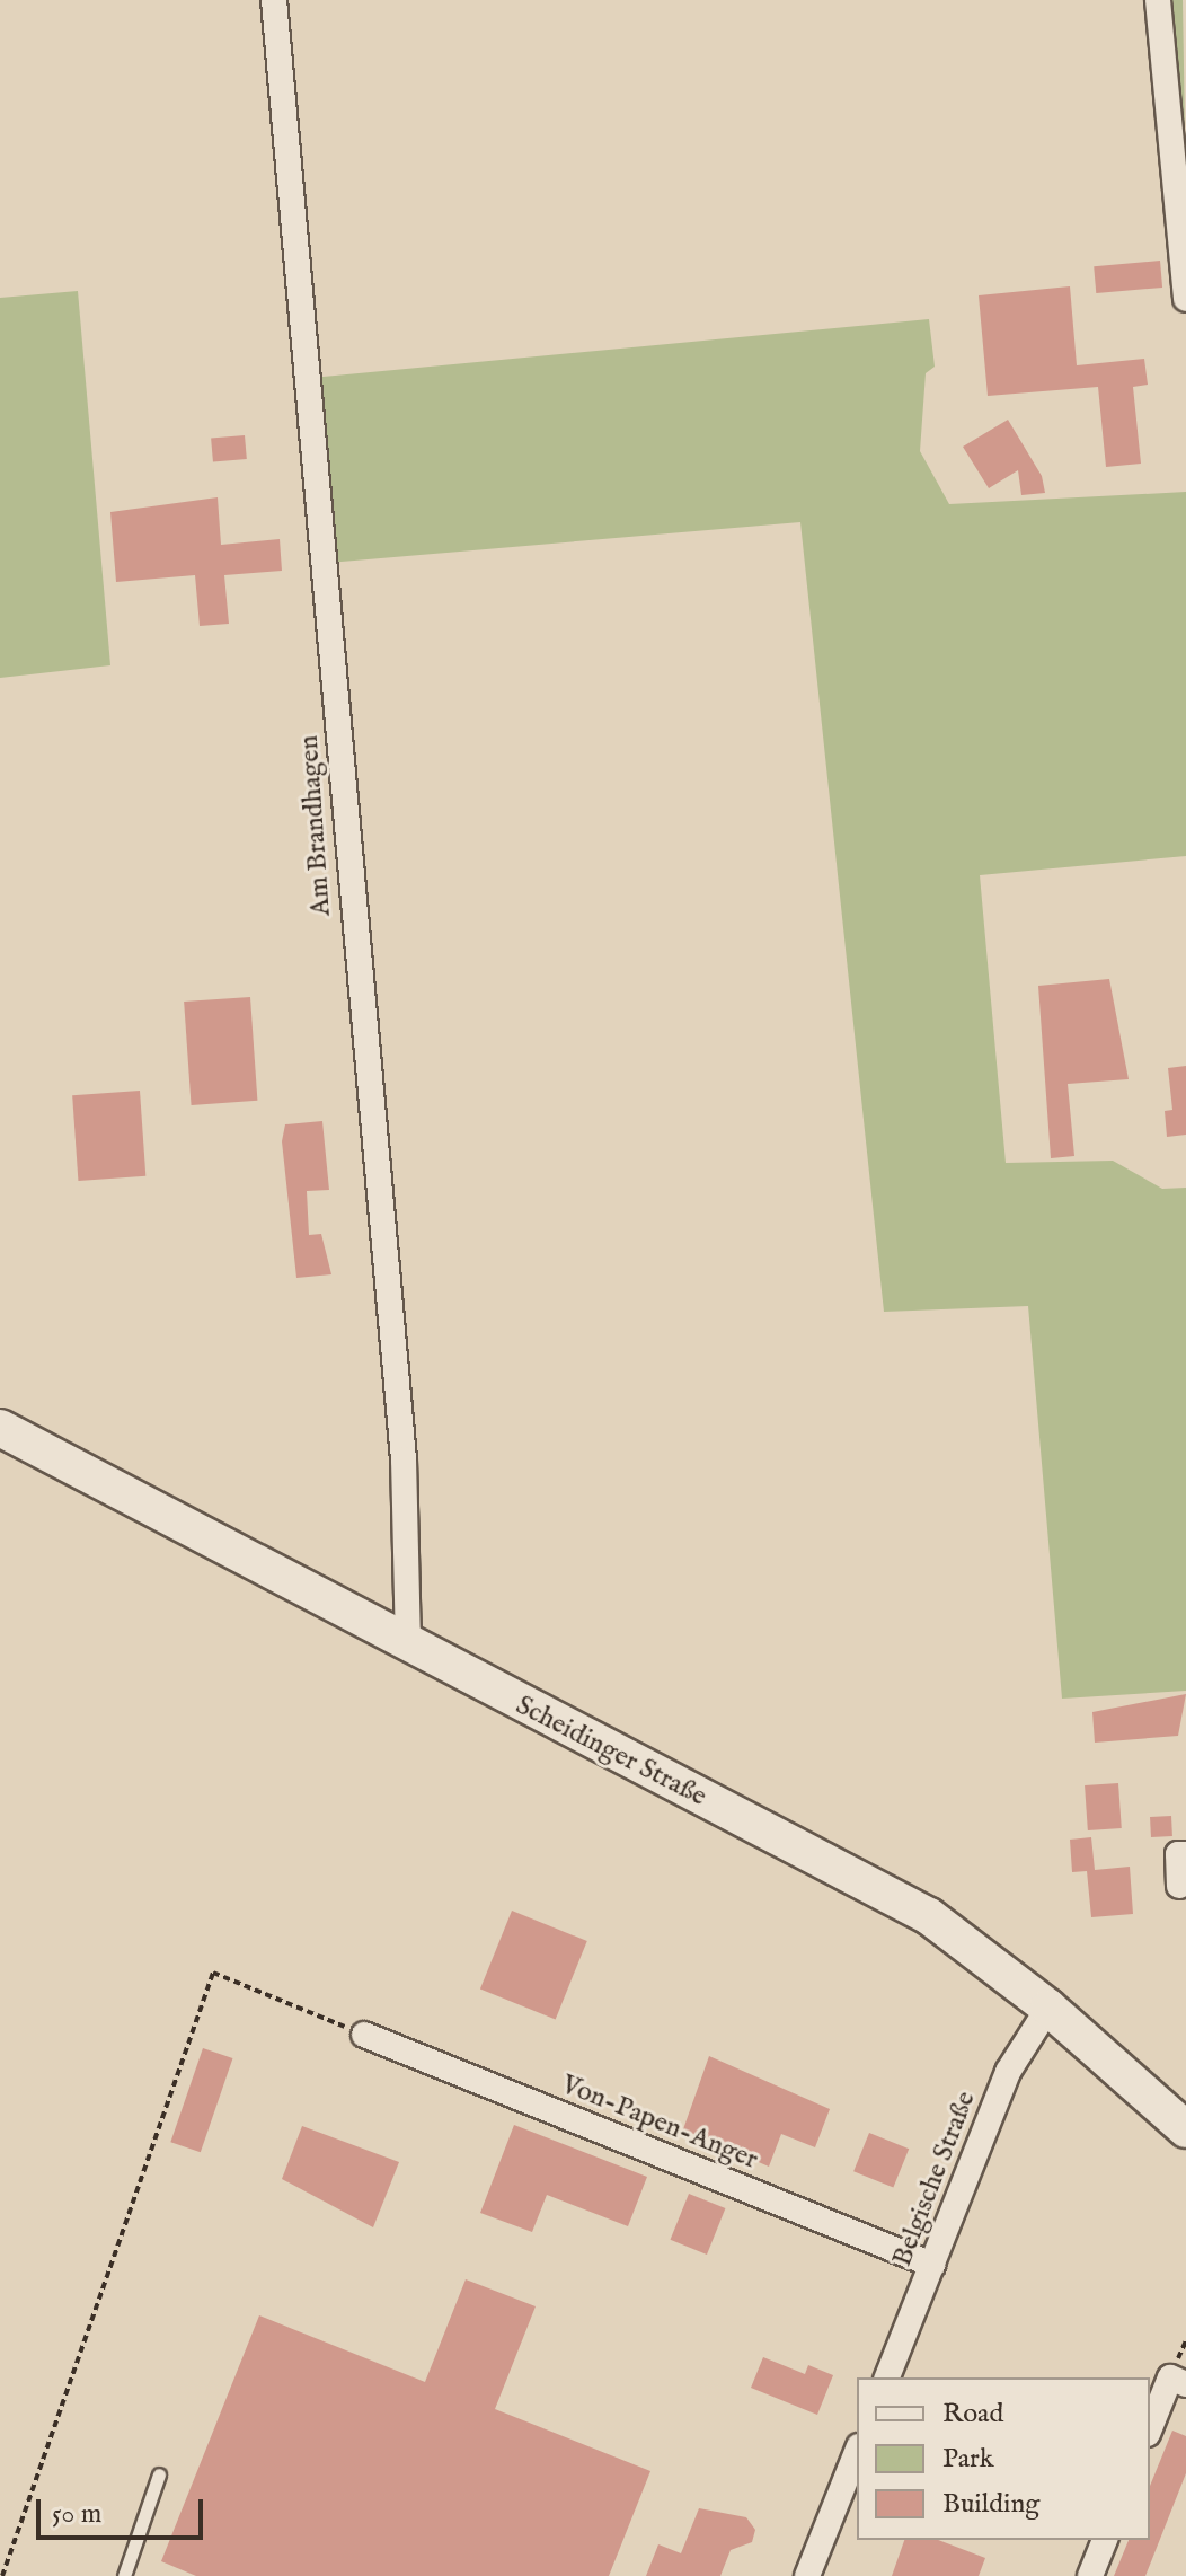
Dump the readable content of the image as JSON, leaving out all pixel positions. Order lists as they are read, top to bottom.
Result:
{
  "streets": {
    "main road": ["Scheidinger Straße"],
    "street": ["Am Brandhagen", "Von-Papen-Anger", "Belgische Straße"]
  },
  "crossings": [
    ["Am Brandhagen", "Scheidinger Straße"],
    ["Scheidinger Straße", "Belgische Straße"],
    ["Von-Papen-Anger", "Belgische Straße"]
  ],
  "legend": ["Road", "Park", "Building"],
  "scale_bar": "50 m"
}
